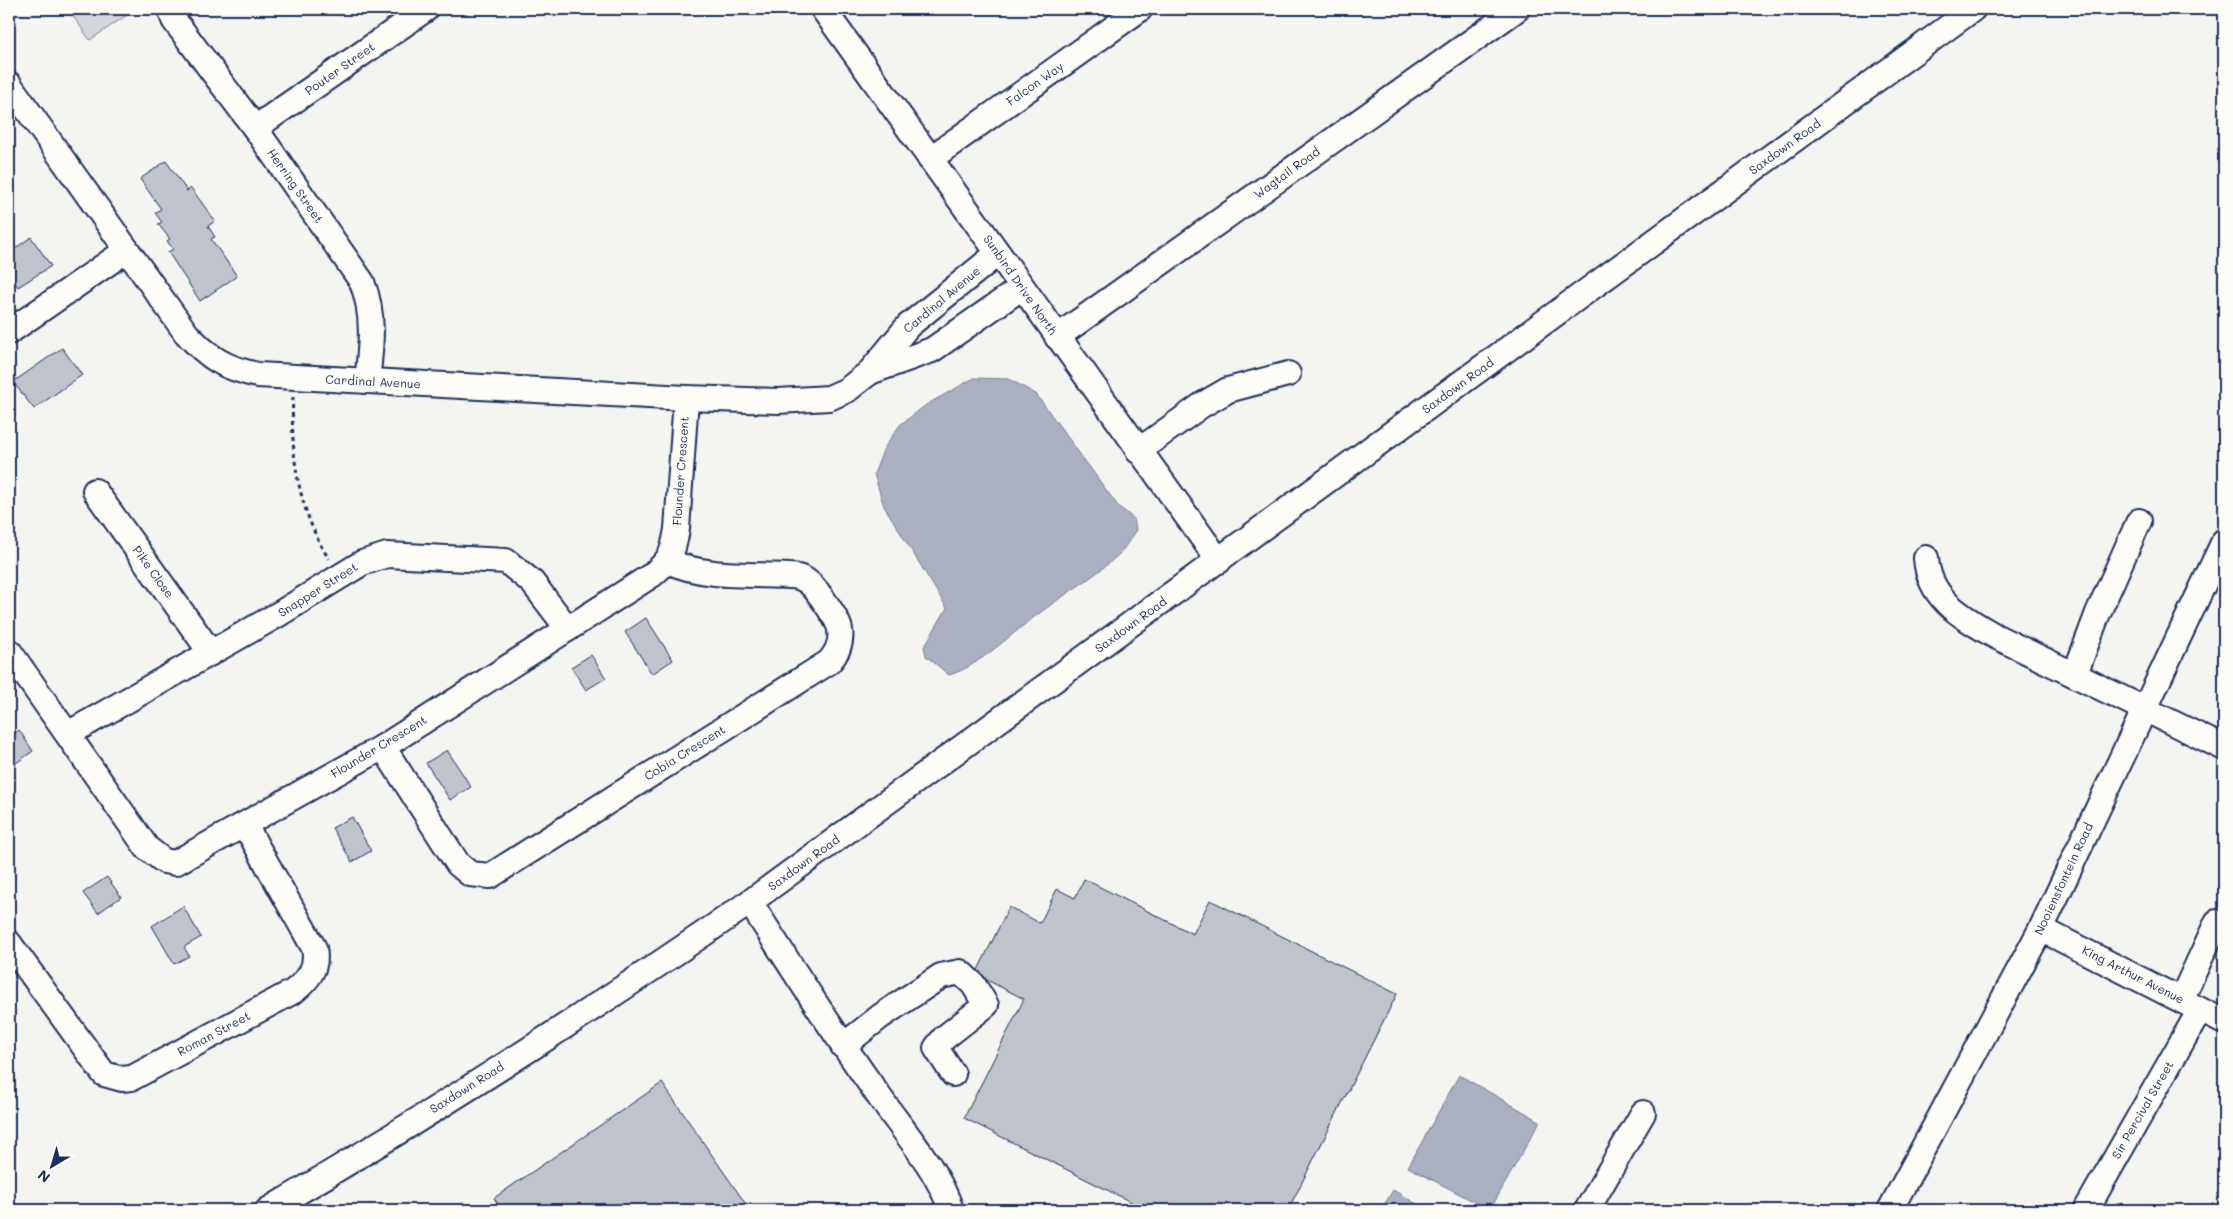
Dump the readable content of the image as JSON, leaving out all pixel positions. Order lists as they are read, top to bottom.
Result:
{
  "streets": {
    "street": [
      "Pouter Street",
      "Falcon Way",
      "Saxdown Road",
      "Wagtail Road",
      "Herring Street",
      "Sunbird Drive North",
      "Cardinal Avenue",
      "Flounder Crescent",
      "Pike Close",
      "Snapper Street",
      "Cobia Crescent",
      "Nooiensfontein Road",
      "King Arthur Avenue",
      "Roman Street",
      "Sir Percival Street"
    ]
  },
  "crossings": [
    ["Pouter Street", "Herring Street"],
    ["Falcon Way", "Sunbird Drive North"],
    ["Saxdown Road", "Sunbird Drive North"],
    ["Wagtail Road", "Sunbird Drive North"],
    ["Herring Street", "Cardinal Avenue"],
    ["Sunbird Drive North", "Cardinal Avenue"],
    ["Cardinal Avenue", "Flounder Crescent"],
    ["Flounder Crescent", "Snapper Street"],
    ["Flounder Crescent", "Cobia Crescent"],
    ["Flounder Crescent", "Roman Street"],
    ["Pike Close", "Snapper Street"],
    ["Nooiensfontein Road", "King Arthur Avenue"],
    ["King Arthur Avenue", "Sir Percival Street"]
  ],
  "north": "bottom left"
}
